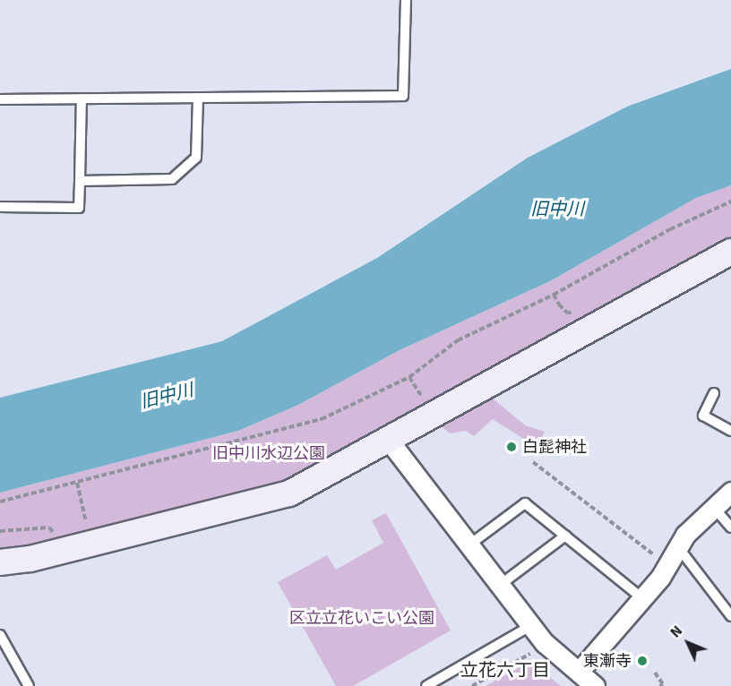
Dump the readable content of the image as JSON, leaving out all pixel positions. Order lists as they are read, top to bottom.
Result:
{
  "districts": ["立花六丁目"],
  "water": ["旧中川"],
  "parks": ["旧中川水辺公園", "区立立花いこい公園"],
  "places": ["白髭神社", "東漸寺"],
  "north": "top left"
}
